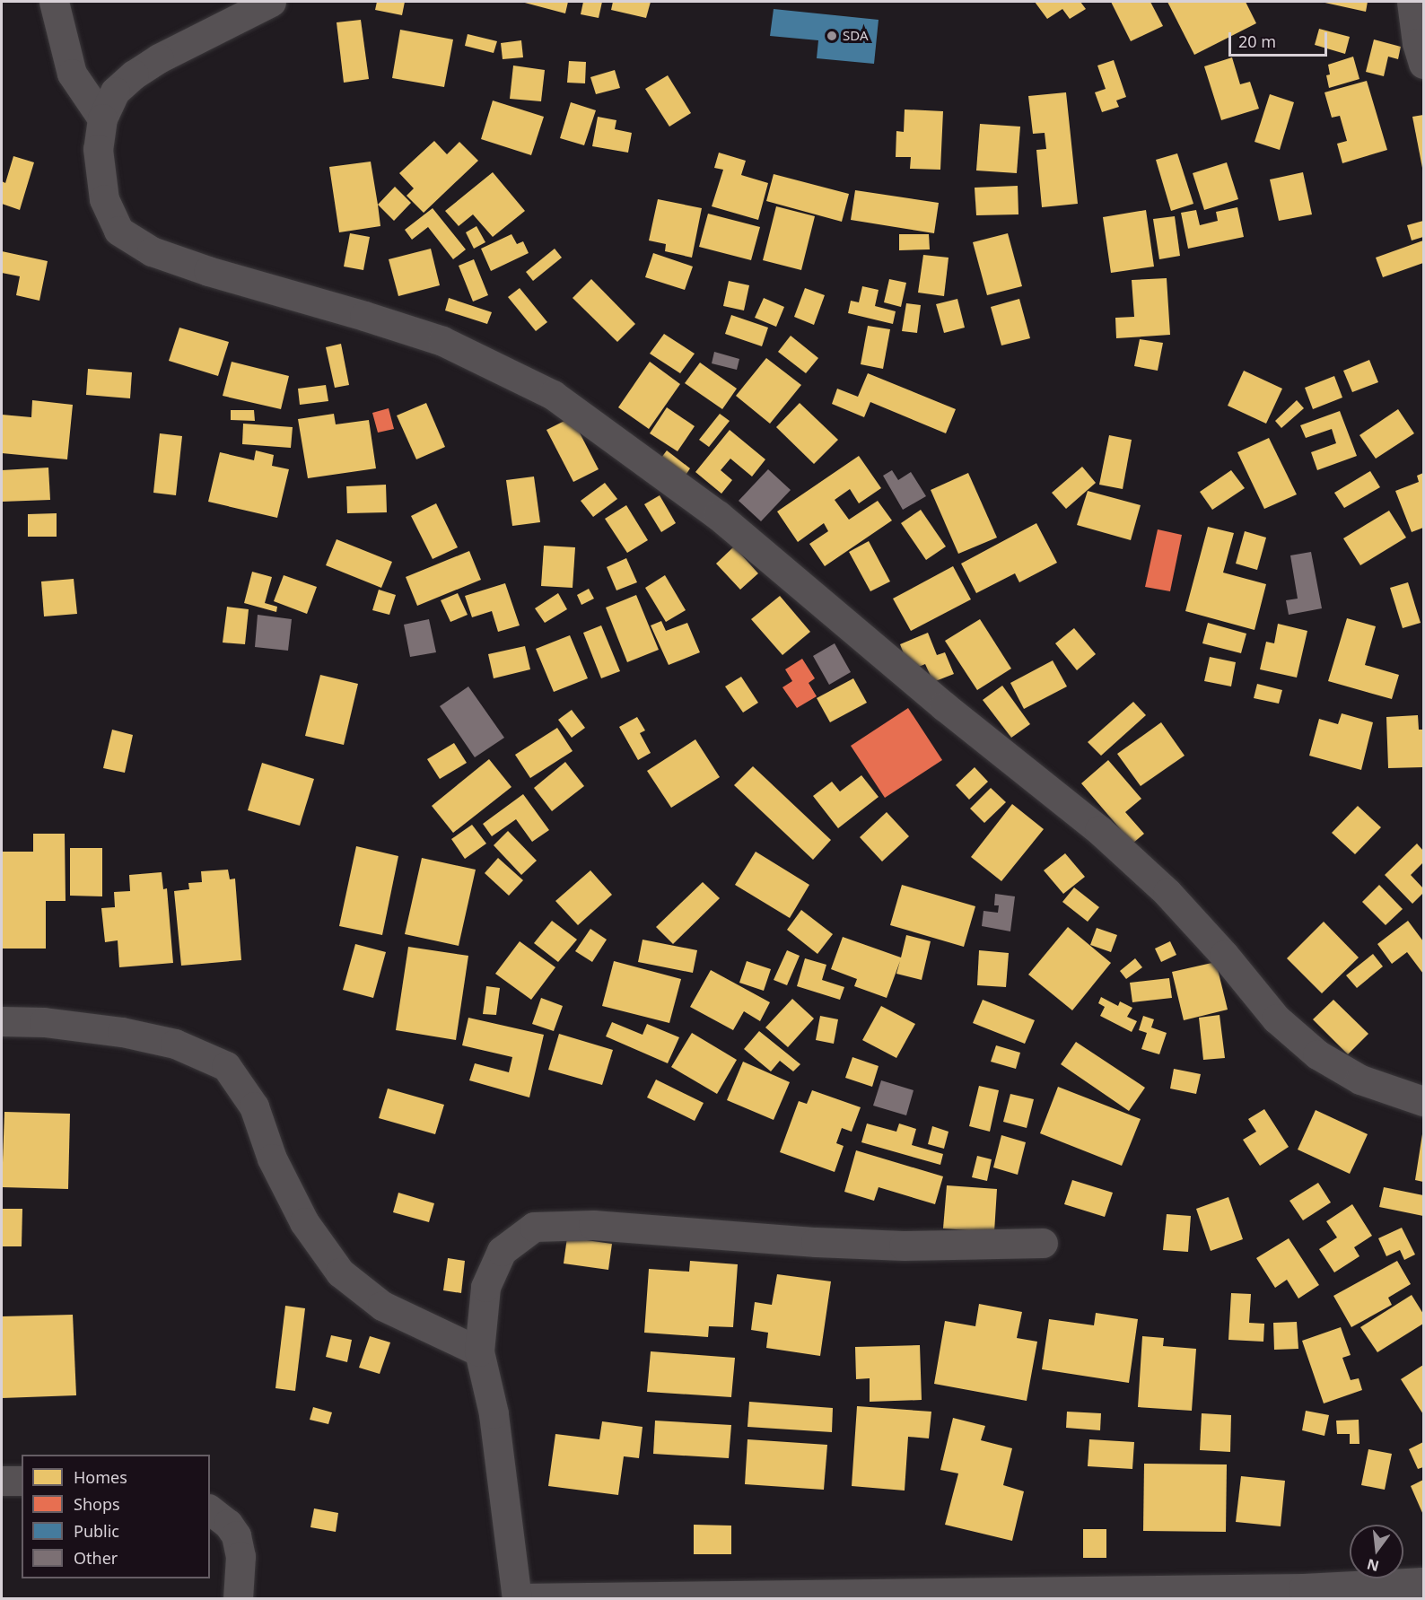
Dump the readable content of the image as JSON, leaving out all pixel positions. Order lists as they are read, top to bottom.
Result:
{
  "places": ["SDA"],
  "legend": [
    "Homes",
    "Shops",
    "Public",
    "Other"
  ],
  "scale_bar": "20 m",
  "north": "bottom"
}
